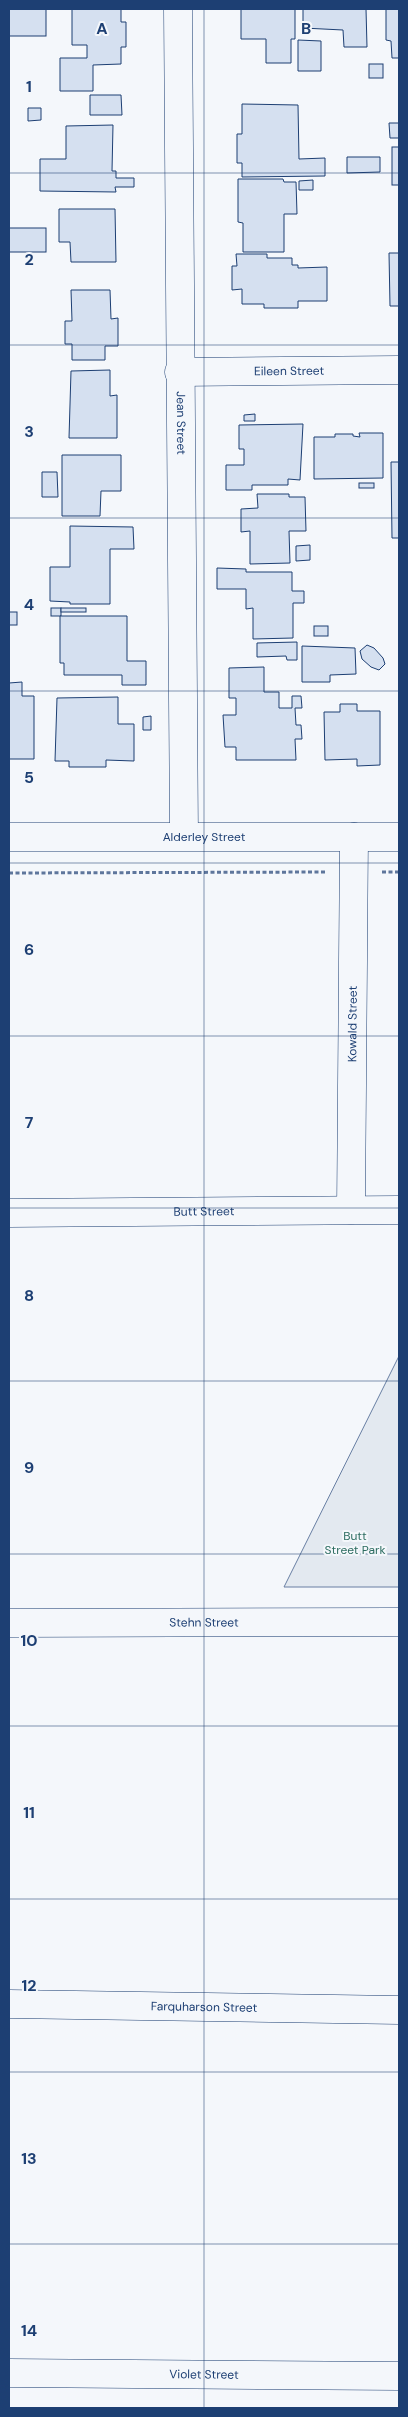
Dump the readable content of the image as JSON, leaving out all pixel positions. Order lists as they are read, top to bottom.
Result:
{
  "streets": {
    "street": [
      "Eileen Street",
      "Jean Street",
      "Alderley Street",
      "Kowald Street",
      "Butt Street",
      "Stehn Street",
      "Farquharson Street",
      "Violet Street"
    ]
  },
  "crossings": [
    ["Eileen Street", "Jean Street"],
    ["Jean Street", "Alderley Street"],
    ["Alderley Street", "Kowald Street"],
    ["Kowald Street", "Butt Street"]
  ],
  "parks": ["Butt Street Park"],
  "grid": {
    "columns": ["A", "B"],
    "rows": [
      "1",
      "2",
      "3",
      "4",
      "5",
      "6",
      "7",
      "8",
      "9",
      "10",
      "11",
      "12",
      "13",
      "14"
    ]
  }
}
